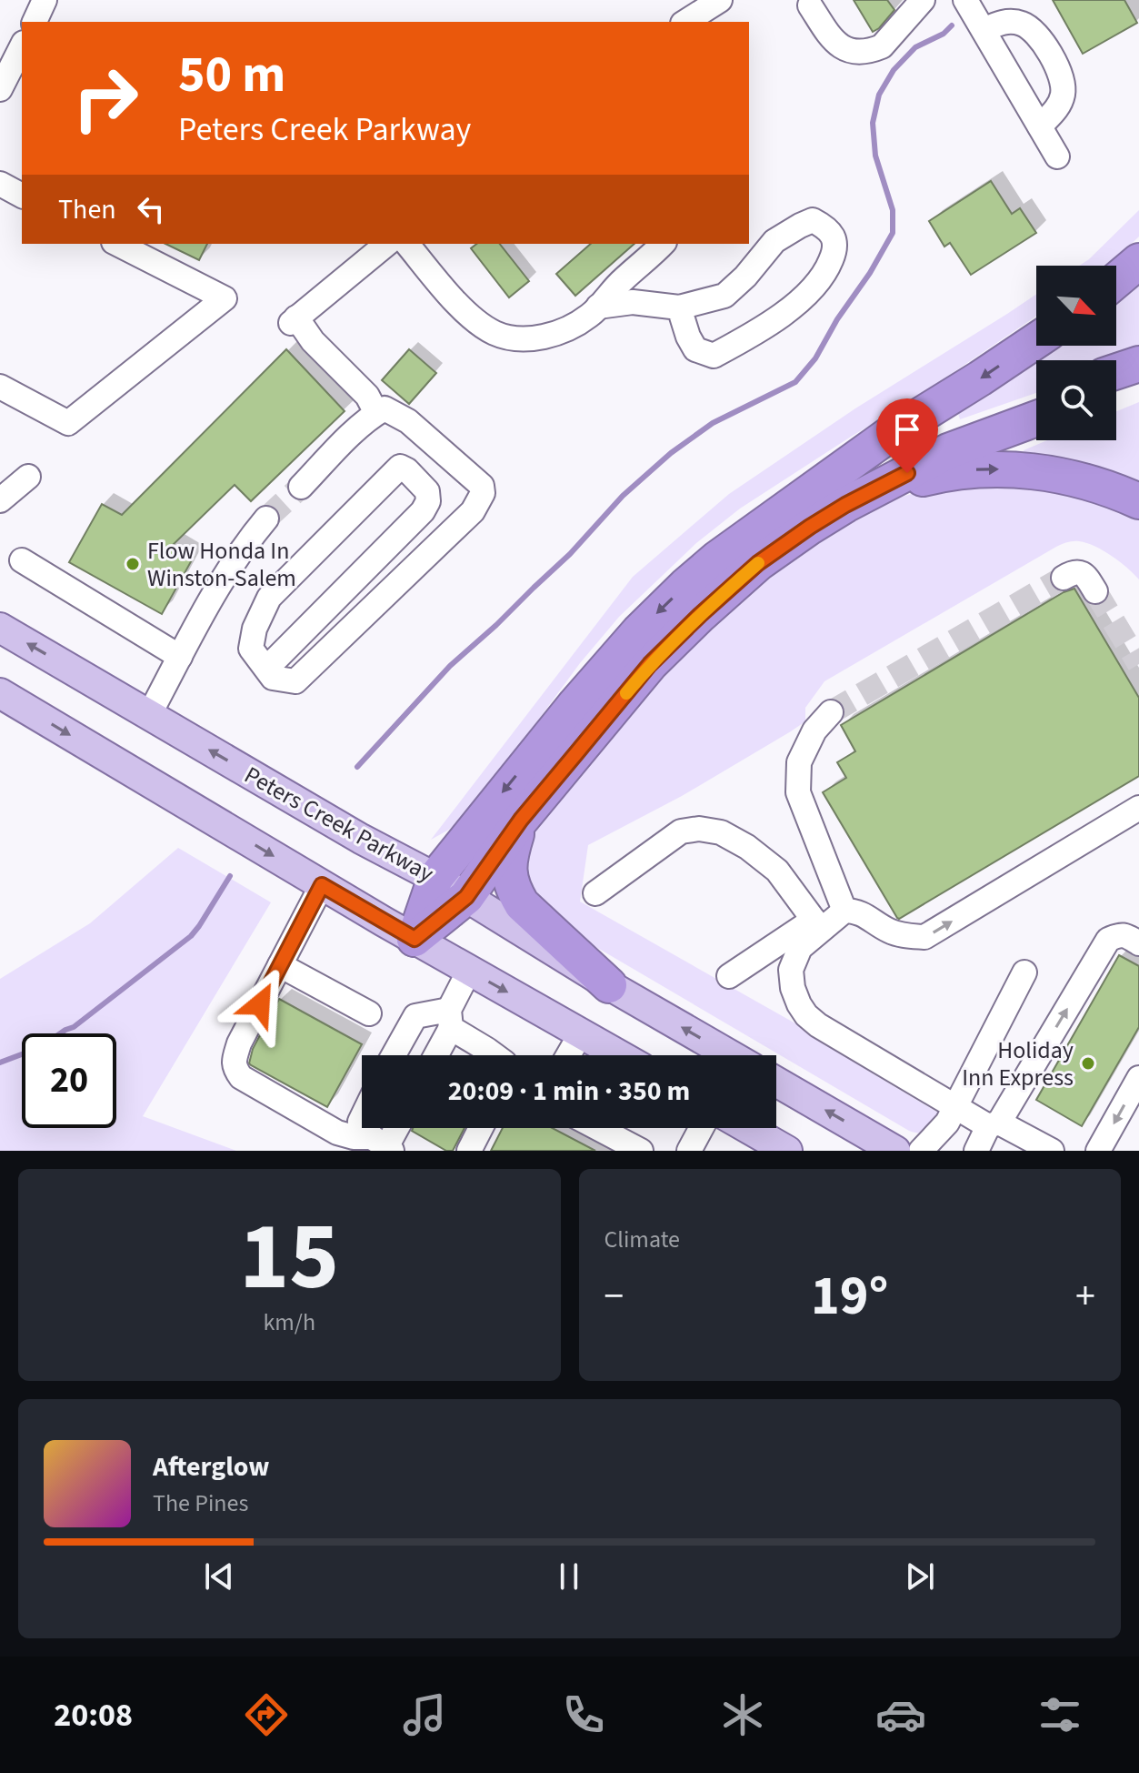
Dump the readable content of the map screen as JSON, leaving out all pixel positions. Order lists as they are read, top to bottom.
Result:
{
  "streets": {
    "main road": ["Peters Creek Parkway"]
  },
  "places": ["Flow Honda In Winston-Salem", "Holiday Inn Express"],
  "north": "bottom right",
  "page": {
    "turn": ["50 m", "Peters Creek Parkway"],
    "then": "Then",
    "limit": "20",
    "trip": "20:09 · 1 min · 350 m",
    "tile": [
      ["15", "km/h"],
      "Climate"
    ],
    "heat": ["−", "19°", "+"],
    "song": ["Afterglow", "The Pines"],
    "tabs": "20:08"
  }
}
